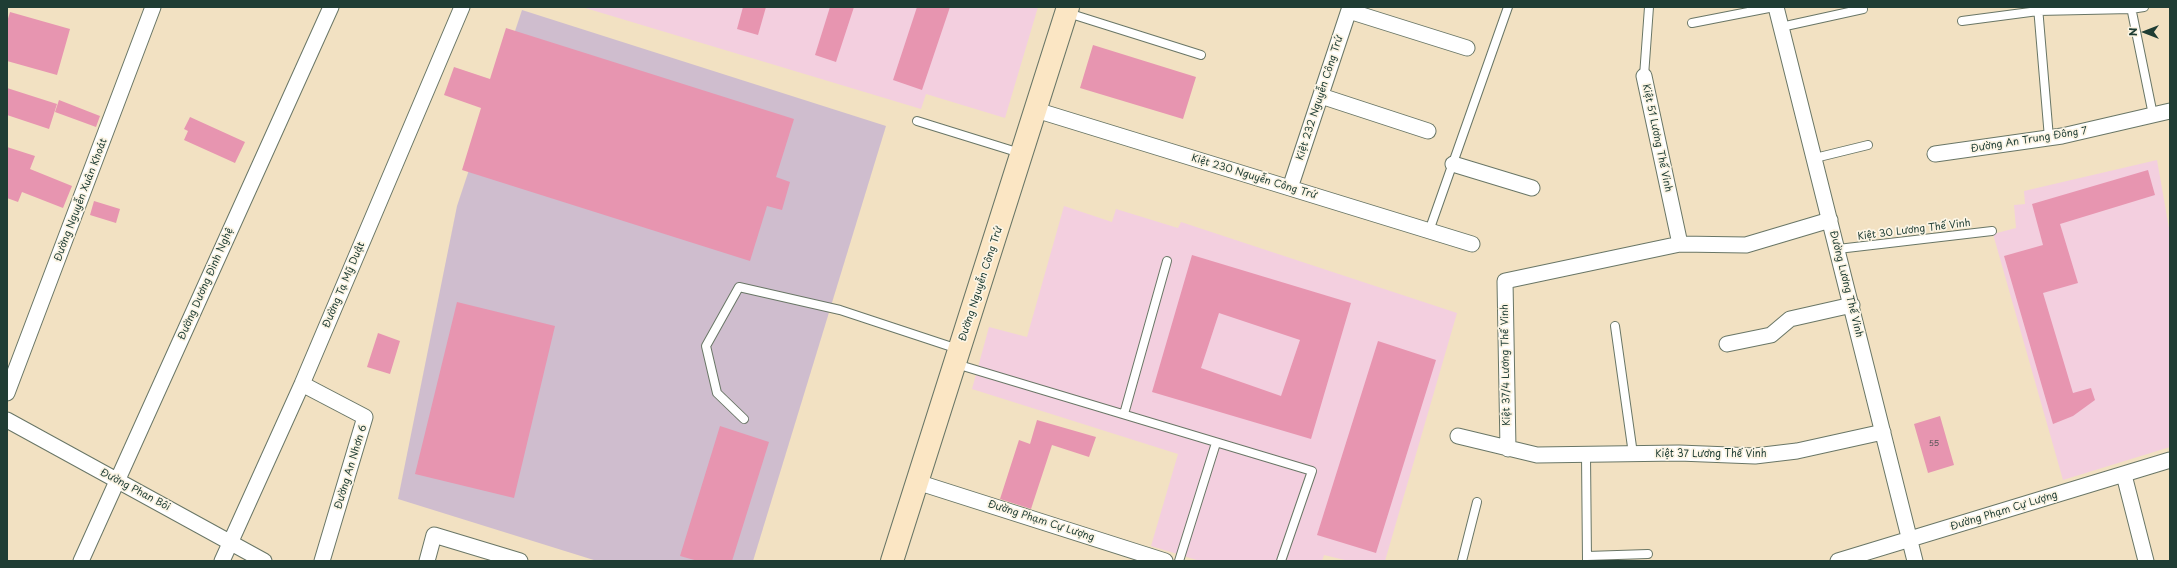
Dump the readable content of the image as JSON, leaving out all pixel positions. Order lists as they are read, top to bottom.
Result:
{
  "streets": {
    "street": [
      "Kiệt 232 Nguyễn Công Trứ",
      "Kiệt 51 Lương Thế Vinh",
      "Đường An Trung Đông 7",
      "Kiệt 230 Nguyễn Công Trứ",
      "Đường Nguyễn Xuân Khoát",
      "Đường Dương Đình Nghệ",
      "Đường Nguyễn Công Trứ",
      "Đường Lương Thế Vinh",
      "Đường Tạ Mỹ Duật",
      "Kiệt 37/4 Lương Thế Vinh",
      "Kiệt 37 Lương Thế Vinh",
      "Đường An Nhơn 6",
      "Đường Phan Bôi",
      "Đường Phạm Cự Lượng"
    ],
    "lane": ["Kiệt 30 Lương Thế Vinh"]
  },
  "crossings": [
    ["Kiệt 232 Nguyễn Công Trứ", "Kiệt 230 Nguyễn Công Trứ"],
    ["Kiệt 51 Lương Thế Vinh", "Kiệt 37/4 Lương Thế Vinh"],
    ["Kiệt 230 Nguyễn Công Trứ", "Đường Nguyễn Công Trứ"],
    ["Kiệt 30 Lương Thế Vinh", "Đường Lương Thế Vinh"],
    ["Đường Dương Đình Nghệ", "Đường Phan Bôi"],
    ["Đường Nguyễn Công Trứ", "Đường Phạm Cự Lượng"],
    ["Đường Lương Thế Vinh", "Kiệt 37 Lương Thế Vinh"],
    ["Đường Lương Thế Vinh", "Đường Phạm Cự Lượng"],
    ["Đường Tạ Mỹ Duật", "Đường An Nhơn 6"],
    ["Đường Tạ Mỹ Duật", "Đường Phan Bôi"],
    ["Kiệt 37/4 Lương Thế Vinh", "Kiệt 37 Lương Thế Vinh"]
  ],
  "house_numbers": ["55"],
  "north": "left"
}
